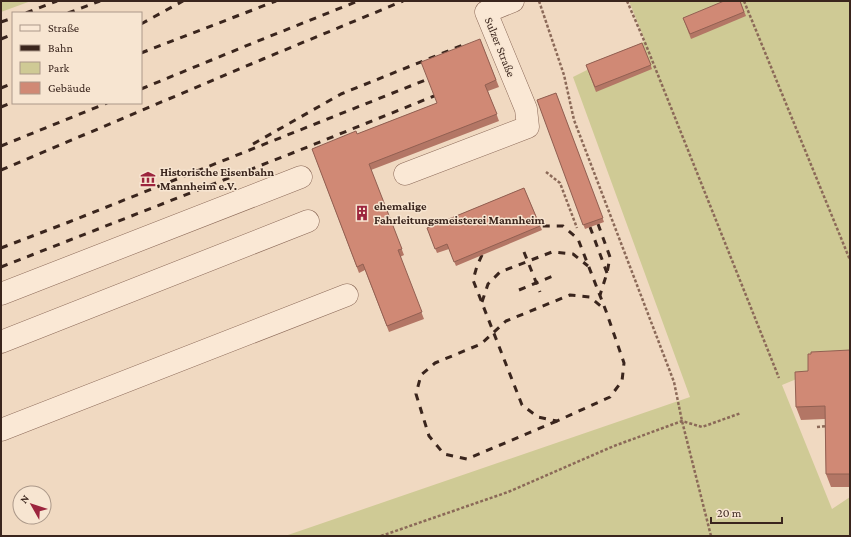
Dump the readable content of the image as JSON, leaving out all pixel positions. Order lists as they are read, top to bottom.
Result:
{
  "streets": {
    "street": ["Sulzer Straße"]
  },
  "places": {
    "museum": ["Historische Eisenbahn Mannheim e.V."],
    "building": ["ehemalige Fahrleitungsmeisterei Mannheim"]
  },
  "legend": [
    "Straße",
    "Bahn",
    "Park",
    "Gebäude"
  ],
  "scale_bar": "20 m",
  "north": "top left"
}
